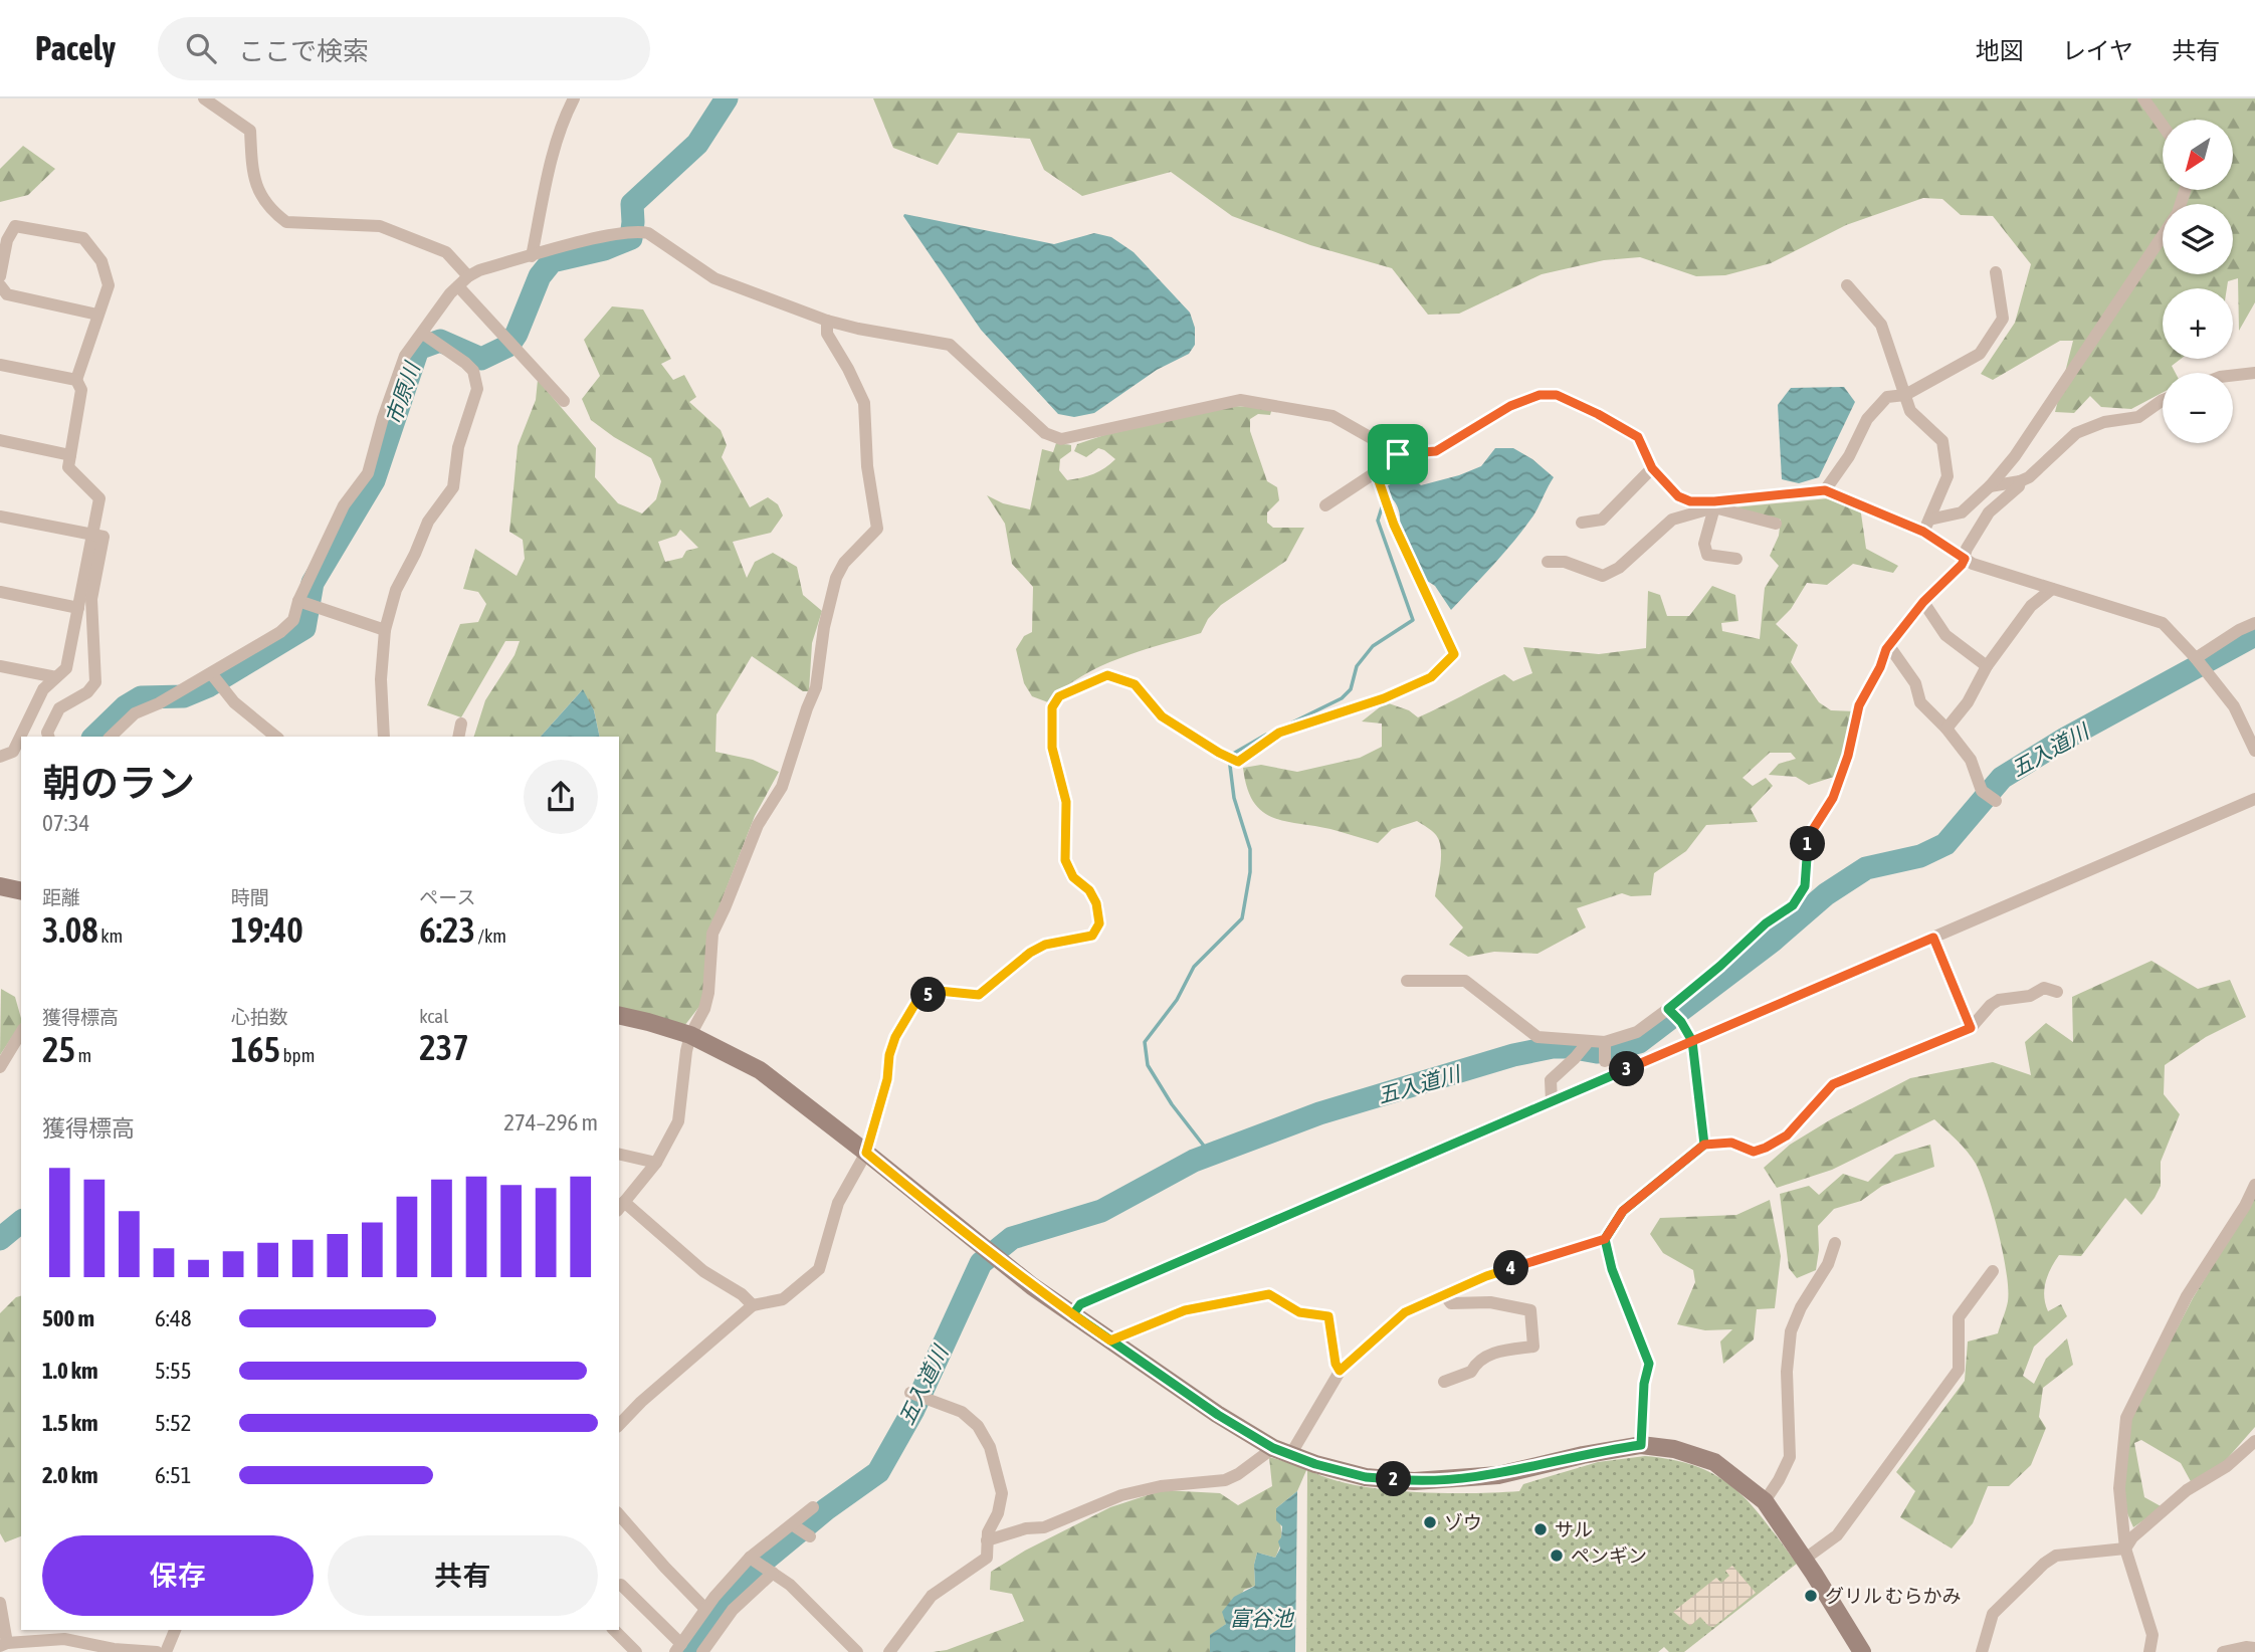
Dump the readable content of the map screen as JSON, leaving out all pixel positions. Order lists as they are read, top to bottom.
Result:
{
  "water": ["市原川", "五入道川", "富谷池"],
  "places": [
    "ゾウ",
    "サル",
    "ペンギン",
    "グリル むらかみ"
  ],
  "north": "bottom left",
  "page": {
    "header": "Pacely",
    "search": "ここで検索",
    "nav": ["地図", "レイヤ", "共有"],
    "map_buttons": ["+", "−"],
    "heading": ["朝のラン", "07:34"],
    "pins": [
      "1",
      "5",
      "3",
      "4",
      "2"
    ],
    "stats": [
      ["距離", "3.08 km"],
      ["時間", "19:40"],
      ["ペース", "6:23 /km"],
      ["獲得標高", "25 m"],
      ["心拍数", "165 bpm"],
      ["kcal", "237"]
    ],
    "chart": ["獲得標高", "274–296 m"],
    "list": [
      {
        "name": "500 m",
        "note": "6:48"
      },
      {
        "name": "1.0 km",
        "note": "5:55"
      },
      {
        "name": "1.5 km",
        "note": "5:52"
      },
      {
        "name": "2.0 km",
        "note": "6:51"
      }
    ],
    "buttons": ["保存", "共有"]
  }
}
